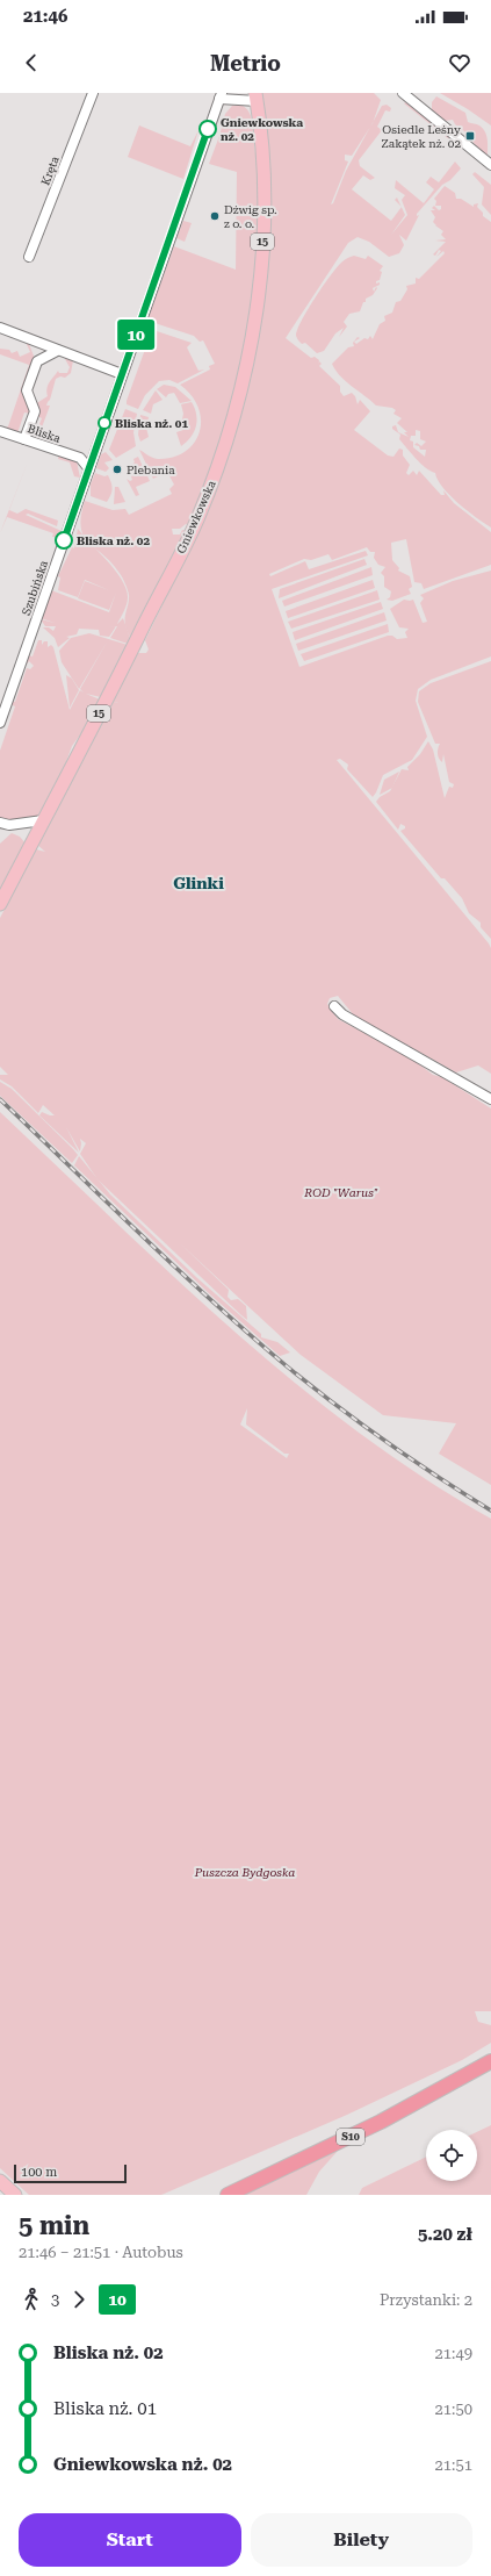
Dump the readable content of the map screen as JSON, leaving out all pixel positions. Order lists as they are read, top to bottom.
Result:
{
  "streets": {
    "highway": ["S10"],
    "main road": ["15", "Gniewkowska"],
    "street": ["Kręta", "Bliska", "Szubińska"]
  },
  "districts": ["Glinki"],
  "parks": ["ROD \"Warus\"", "Puszcza Bydgoska"],
  "places": {
    "other": [
      "Gniewkowska nż. 02",
      "Dźwig sp. z o. o.",
      "Bliska nż. 01",
      "Plebania",
      "Bliska nż. 02"
    ],
    "transit": ["Osiedle Leśny Zakątek nż. 02"]
  },
  "lines": ["bus line 10"],
  "scale_bar": "100 m",
  "page": {
    "status": "21:46",
    "header": "Metrio",
    "on_map": "10",
    "scale": "100 m",
    "heading": ["5 min", "21:46 – 21:51 · Autobus", "5.20 zł"],
    "legs": ["3", "10", "Przystanki: 2"],
    "list": [
      {
        "name": "Bliska nż. 02",
        "value": "21:49"
      },
      {
        "name": "Bliska nż. 01",
        "value": "21:50"
      },
      {
        "name": "Gniewkowska nż. 02",
        "value": "21:51"
      }
    ],
    "buttons": ["Start", "Bilety"]
  }
}
